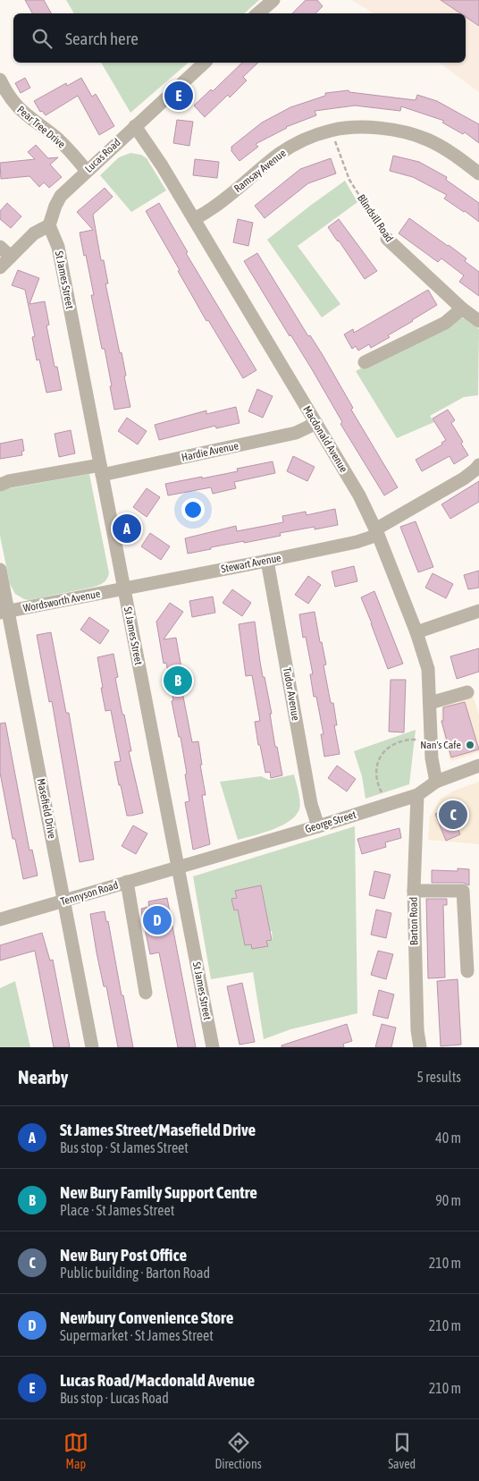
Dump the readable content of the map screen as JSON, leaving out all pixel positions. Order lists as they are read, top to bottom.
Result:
{
  "streets": {
    "street": [
      "Pear Tree Drive",
      "Lucas Road",
      "Ramsay Avenue",
      "Blindsill Road",
      "St James Street",
      "Macdonald Avenue",
      "Hardie Avenue",
      "Stewart Avenue",
      "Wordsworth Avenue",
      "Tudor Avenue",
      "Masefield Drive",
      "George Street",
      "Tennyson Road",
      "Barton Road"
    ]
  },
  "crossings": [
    ["Pear Tree Drive", "Lucas Road"],
    ["Lucas Road", "St James Street"],
    ["Lucas Road", "Macdonald Avenue"],
    ["Ramsay Avenue", "Blindsill Road"],
    ["Ramsay Avenue", "Macdonald Avenue"],
    ["St James Street", "Hardie Avenue"],
    ["St James Street", "Stewart Avenue"],
    ["St James Street", "Wordsworth Avenue"],
    ["St James Street", "George Street"],
    ["St James Street", "Tennyson Road"],
    ["Macdonald Avenue", "Hardie Avenue"],
    ["Macdonald Avenue", "Stewart Avenue"],
    ["Macdonald Avenue", "George Street"],
    ["Macdonald Avenue", "Barton Road"],
    ["Stewart Avenue", "Wordsworth Avenue"],
    ["Stewart Avenue", "Tudor Avenue"],
    ["Wordsworth Avenue", "Masefield Drive"],
    ["Tudor Avenue", "George Street"],
    ["Masefield Drive", "Tennyson Road"],
    ["George Street", "Tennyson Road"],
    ["George Street", "Barton Road"]
  ],
  "places": ["Nan's Cafe"],
  "page": {
    "search": "Search here",
    "pins": [
      "E",
      "A",
      "B",
      "C",
      "D"
    ],
    "heading": ["Nearby", "5 results"],
    "list": [
      {
        "mark": "A",
        "name": "St James Street/Masefield Drive",
        "note": "Bus stop · St James Street",
        "value": "40 m"
      },
      {
        "mark": "B",
        "name": "New Bury Family Support Centre",
        "note": "Place · St James Street",
        "value": "90 m"
      },
      {
        "mark": "C",
        "name": "New Bury Post Office",
        "note": "Public building · Barton Road",
        "value": "210 m"
      },
      {
        "mark": "D",
        "name": "Newbury Convenience Store",
        "note": "Supermarket · St James Street",
        "value": "210 m"
      },
      {
        "mark": "E",
        "name": "Lucas Road/Macdonald Avenue",
        "note": "Bus stop · Lucas Road",
        "value": "210 m"
      }
    ],
    "nav": ["Map", "Directions", "Saved"]
  }
}
